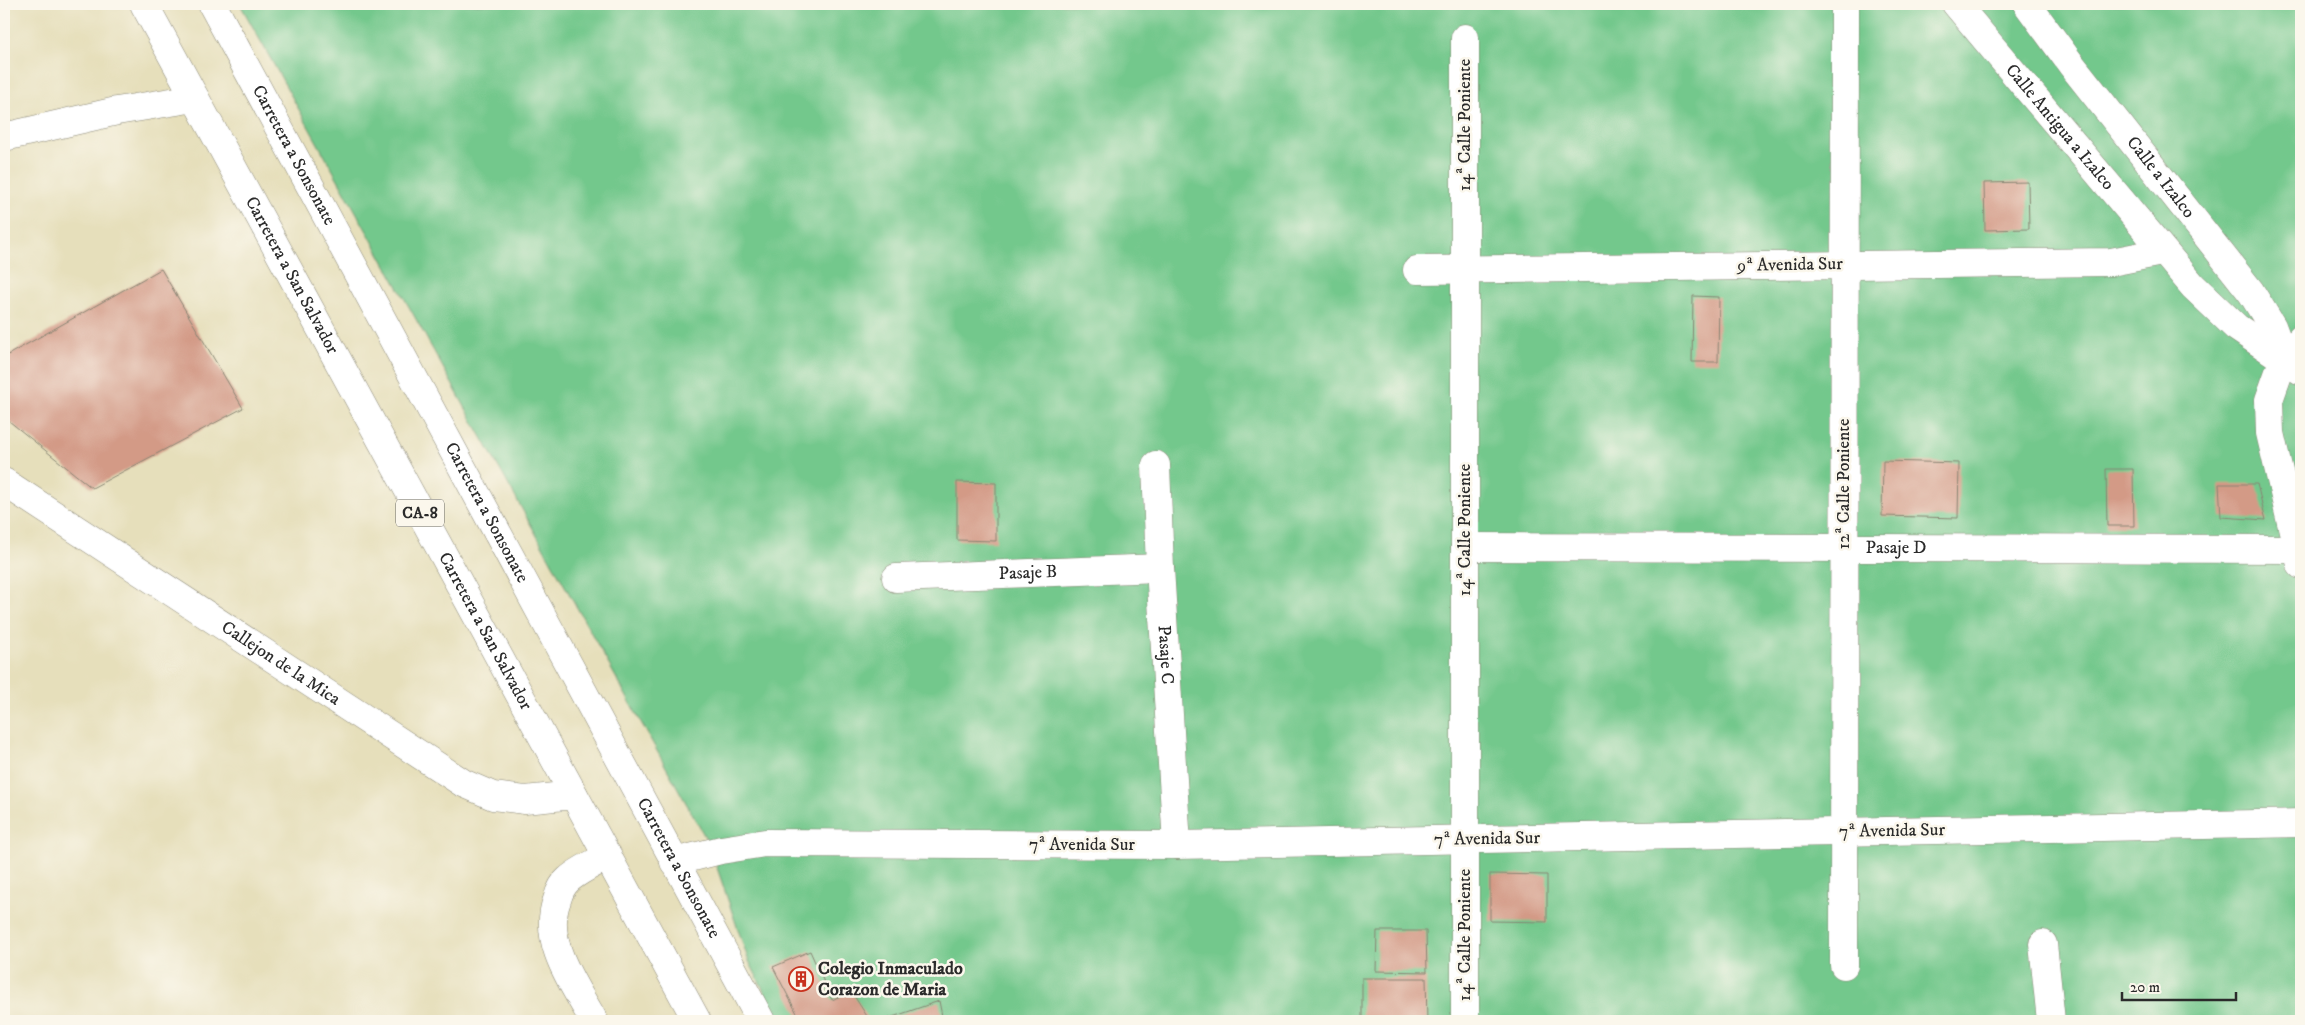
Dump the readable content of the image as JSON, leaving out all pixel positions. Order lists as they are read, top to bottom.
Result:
{
  "streets": {
    "main road": [
      "14ª Calle Poniente",
      "Calle Antigua a Izalco",
      "Carretera a Sonsonate",
      "Calle a Izalco",
      "9ª Avenida Sur",
      "Carretera a San Salvador",
      "12ª Calle Poniente",
      "CA-8",
      "Pasaje D",
      "Pasaje B",
      "Pasaje C",
      "Callejon de la Mica",
      "7ª Avenida Sur"
    ]
  },
  "crossings": [
    ["14ª Calle Poniente", "9ª Avenida Sur"],
    ["14ª Calle Poniente", "Pasaje D"],
    ["14ª Calle Poniente", "7ª Avenida Sur"],
    ["Calle Antigua a Izalco", "Calle a Izalco"],
    ["Calle Antigua a Izalco", "9ª Avenida Sur"],
    ["Carretera a Sonsonate", "7ª Avenida Sur"],
    ["9ª Avenida Sur", "12ª Calle Poniente"],
    ["Carretera a San Salvador", "Callejon de la Mica"],
    ["12ª Calle Poniente", "Pasaje D"],
    ["12ª Calle Poniente", "7ª Avenida Sur"],
    ["Pasaje B", "Pasaje C"],
    ["Pasaje C", "7ª Avenida Sur"]
  ],
  "places": {
    "building": ["Colegio Inmaculado Corazon de Maria"]
  },
  "scale_bar": "20 m"
}
